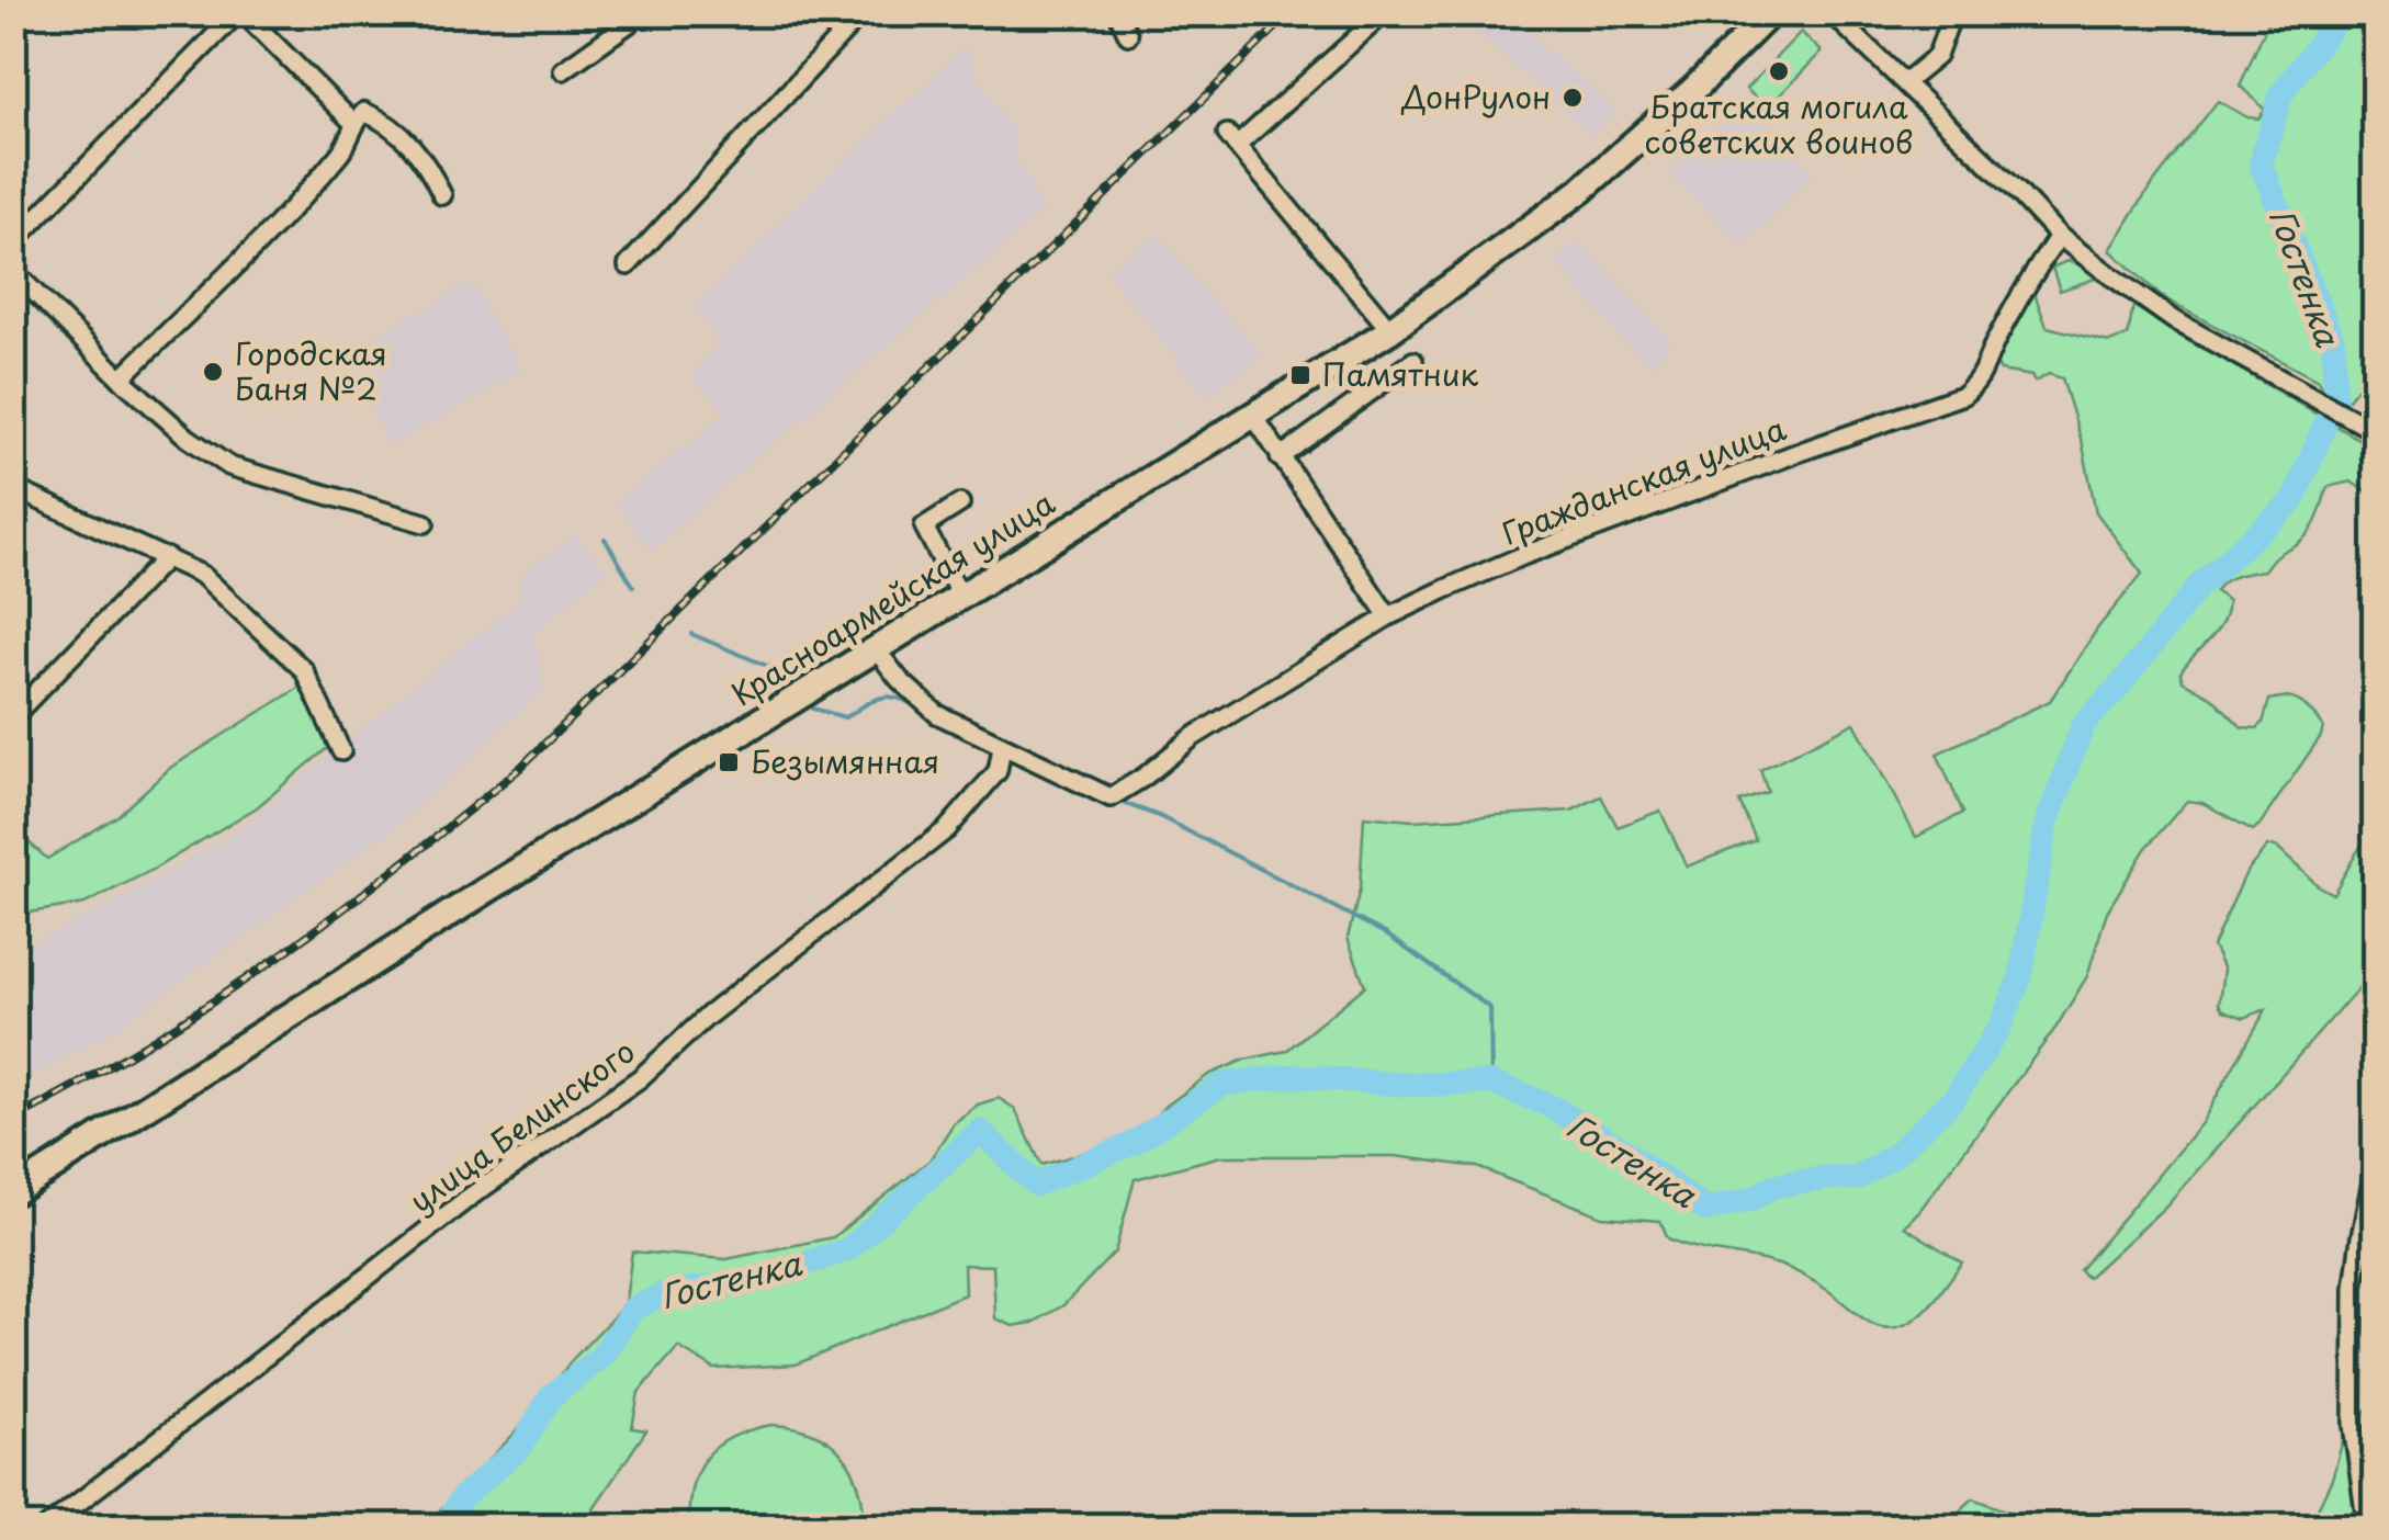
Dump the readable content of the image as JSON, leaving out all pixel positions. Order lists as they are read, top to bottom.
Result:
{
  "streets": {
    "main road": ["Красноармейская улица"],
    "street": ["Гражданская улица", "улица Белинского"]
  },
  "crossings": [
    ["Гражданская улица", "улица Белинского"]
  ],
  "water": ["Гостенка"],
  "places": {
    "other": ["Братская могила советских воинов", "ДонРулон", "Городская Баня №2"],
    "transit": ["Памятник", "Безымянная"]
  }
}
